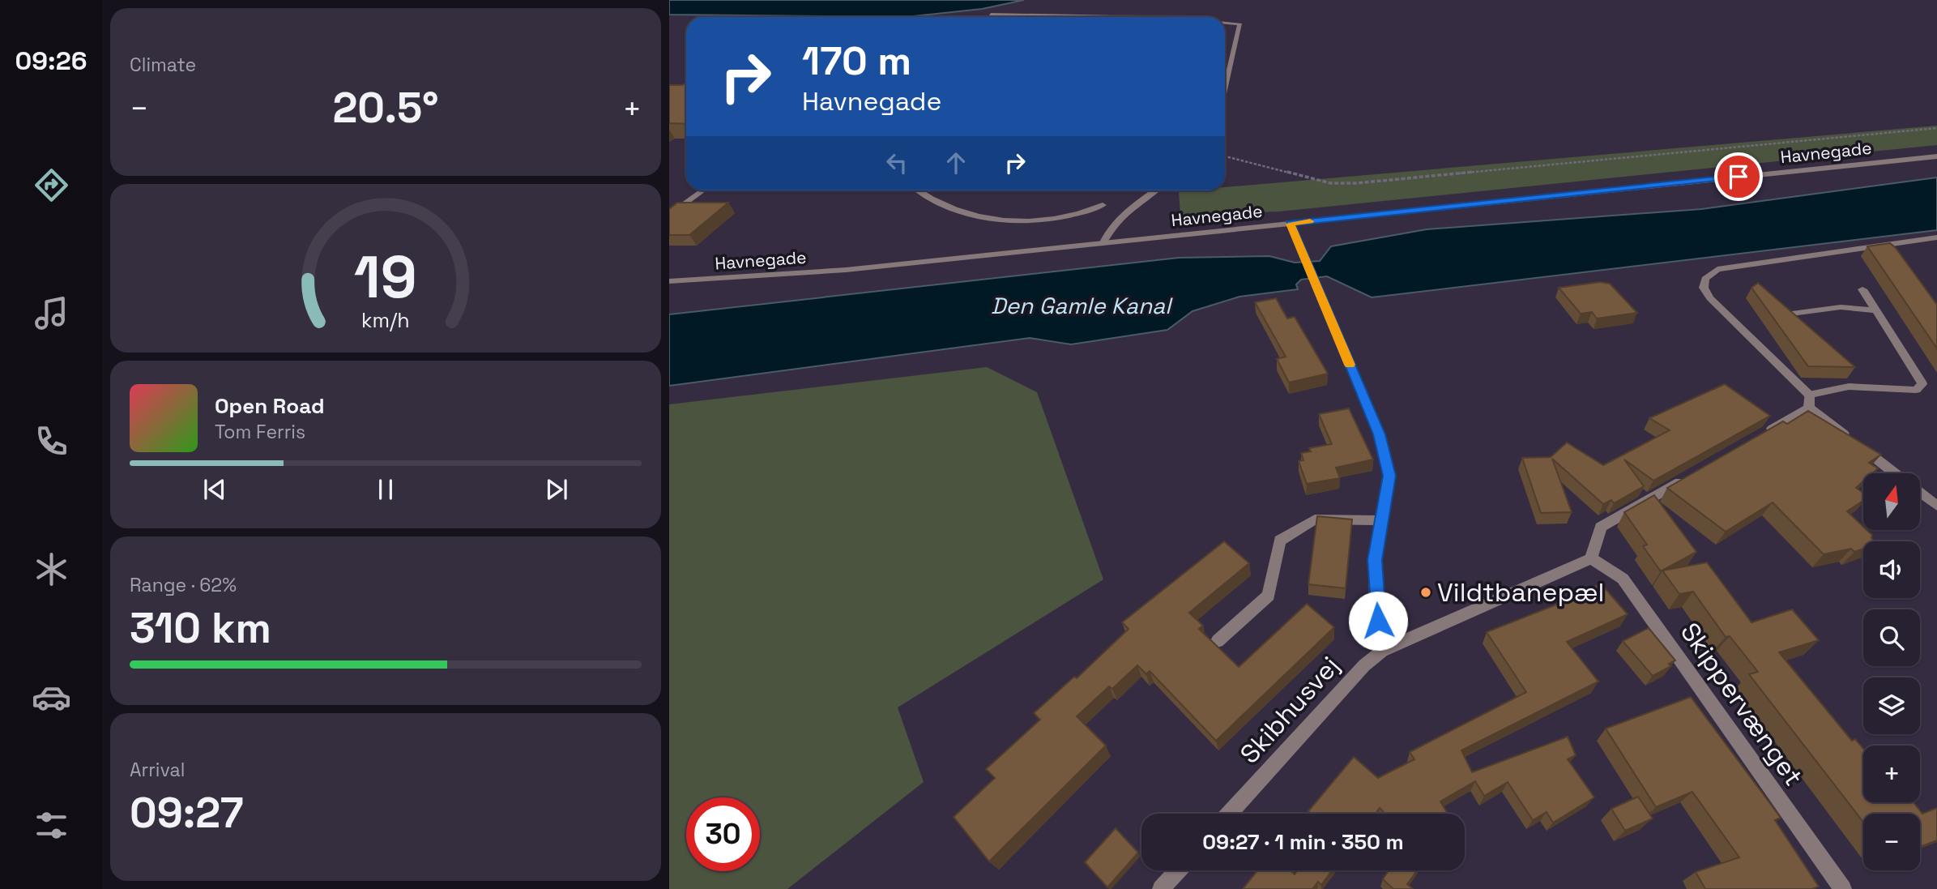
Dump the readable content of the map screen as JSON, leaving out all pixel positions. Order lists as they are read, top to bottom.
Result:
{
  "streets": {
    "street": ["Havnegade", "Skippervænget", "Skibhusvej"]
  },
  "crossings": [
    ["Skippervænget", "Skibhusvej"]
  ],
  "water": ["Den Gamle Kanal"],
  "places": ["Vildtbanepæl"],
  "north": "top",
  "page": {
    "tabs": "09:26",
    "tile": [
      "Climate",
      ["Range · 62%", "310 km"],
      ["Arrival", "09:27"]
    ],
    "turn": ["170 m", "Havnegade"],
    "heat": ["−", "20.5°", "+"],
    "song": ["Open Road", "Tom Ferris"],
    "map_buttons": ["+", "−"],
    "limit": "30",
    "trip": "09:27 · 1 min · 350 m",
    "gauge": ["19", "km/h"]
  }
}
